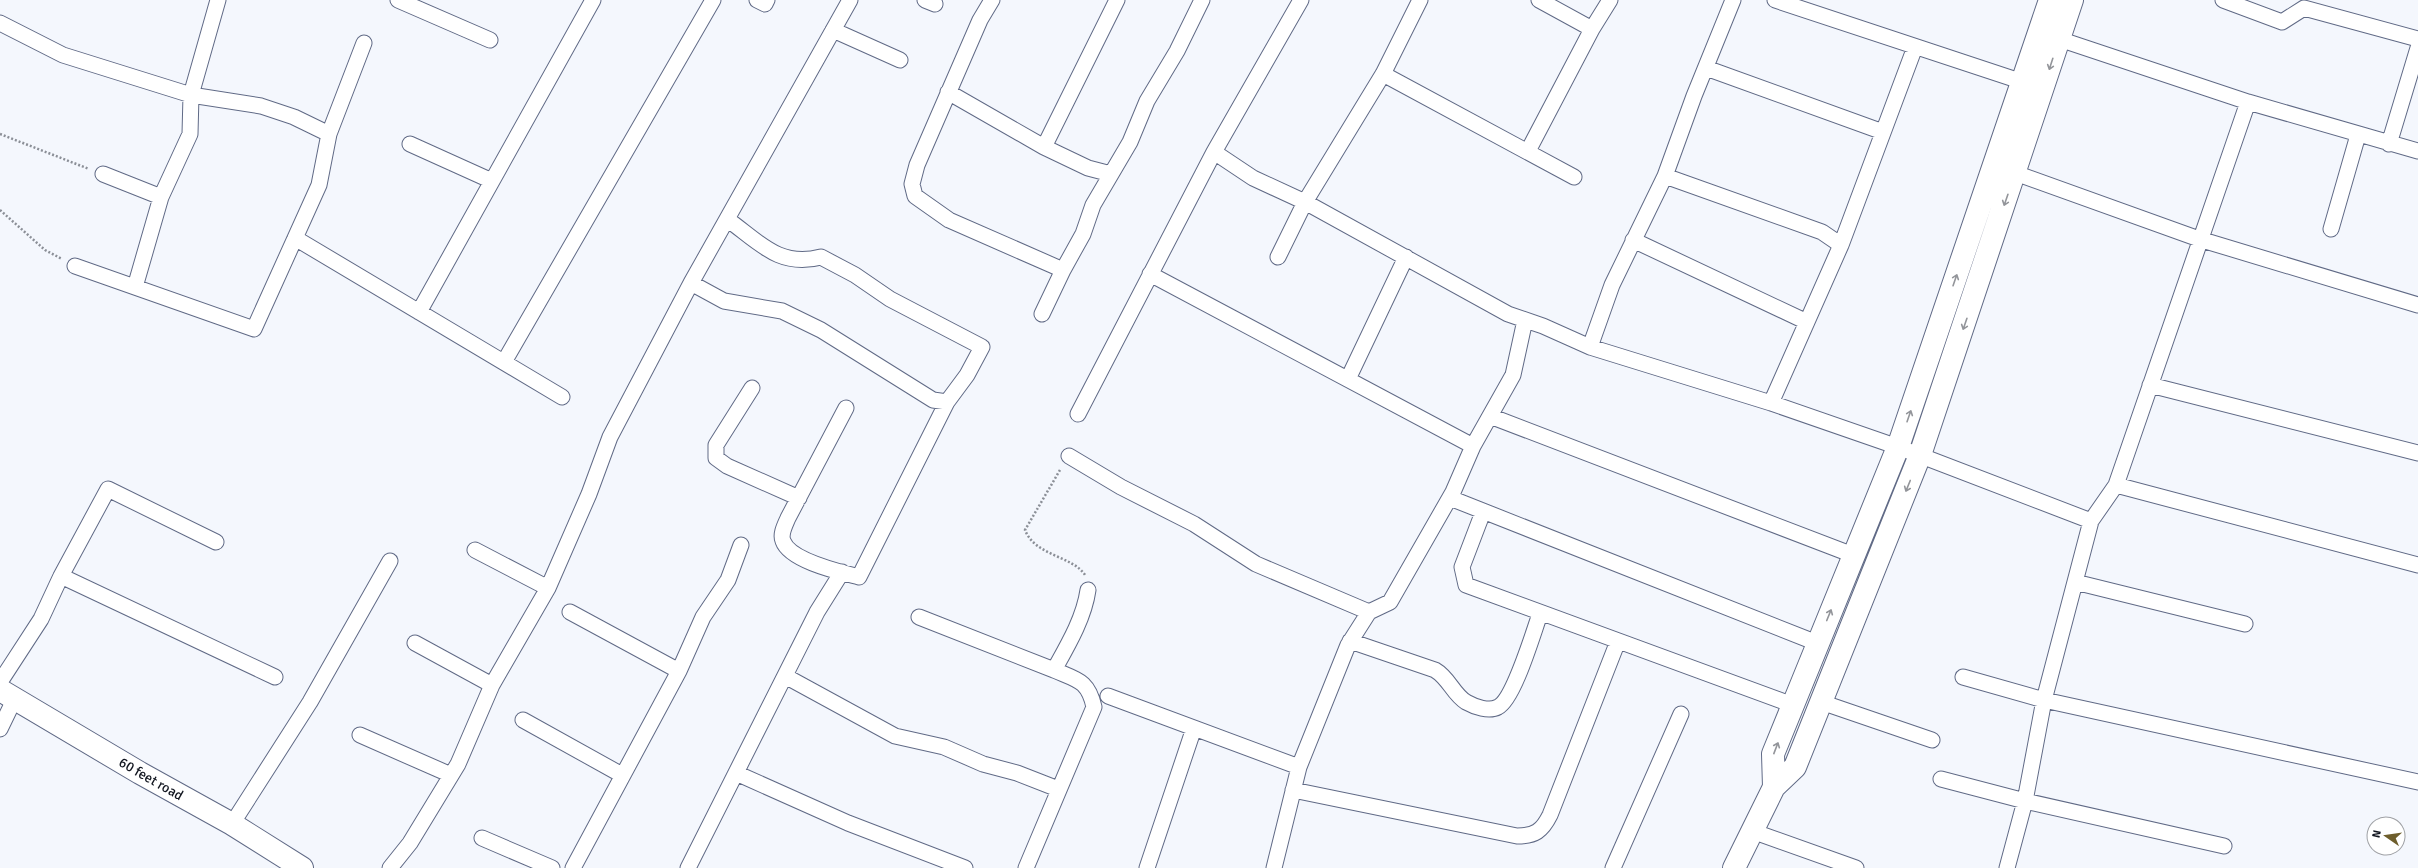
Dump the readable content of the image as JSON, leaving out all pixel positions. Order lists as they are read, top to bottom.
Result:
{
  "streets": {
    "street": ["60 feet road"]
  },
  "north": "left"
}
